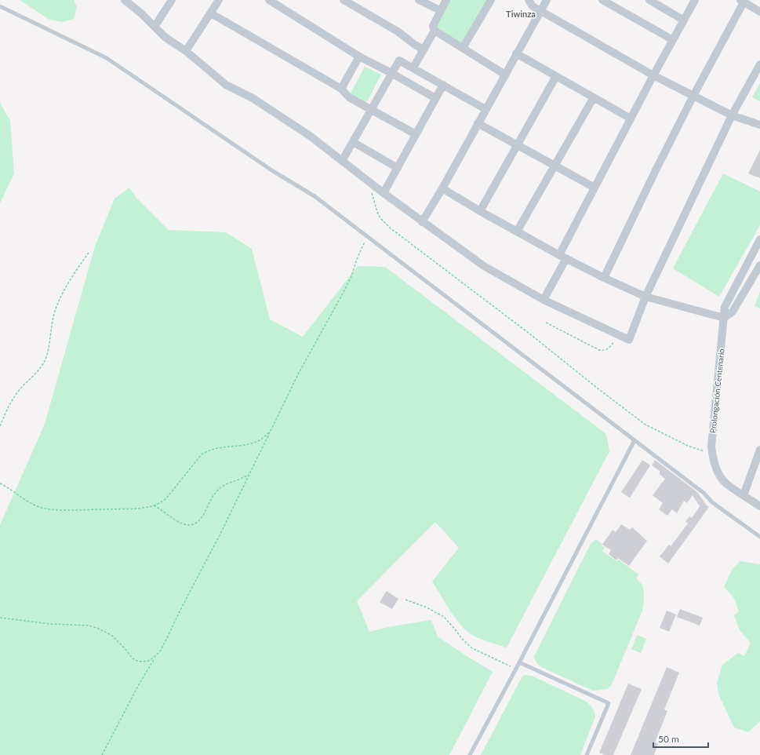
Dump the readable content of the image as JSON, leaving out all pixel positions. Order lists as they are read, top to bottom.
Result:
{
  "streets": {
    "street": ["Prolongación Centenario"]
  },
  "districts": ["Tiwinza"],
  "scale_bar": "50 m"
}
